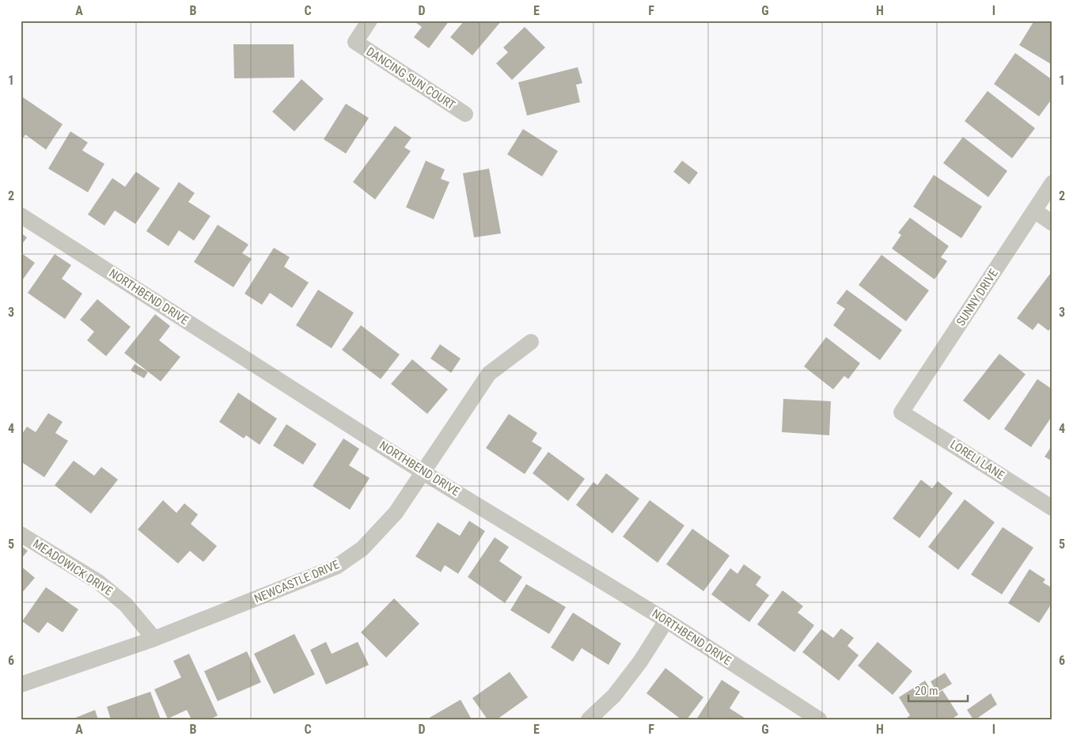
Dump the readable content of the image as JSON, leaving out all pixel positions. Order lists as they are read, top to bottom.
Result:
{
  "streets": {
    "street": [
      "DANCING SUN COURT",
      "NORTHBEND DRIVE",
      "SUNNY DRIVE",
      "LORELI LANE",
      "MEADOWICK DRIVE",
      "NEWCASTLE DRIVE"
    ]
  },
  "crossings": [
    ["NORTHBEND DRIVE", "NEWCASTLE DRIVE"],
    ["SUNNY DRIVE", "LORELI LANE"],
    ["MEADOWICK DRIVE", "NEWCASTLE DRIVE"]
  ],
  "scale_bar": "20 m",
  "grid": {
    "columns": [
      "A",
      "B",
      "C",
      "D",
      "E",
      "F",
      "G",
      "H",
      "I"
    ],
    "rows": [
      "1",
      "2",
      "3",
      "4",
      "5",
      "6"
    ]
  }
}
